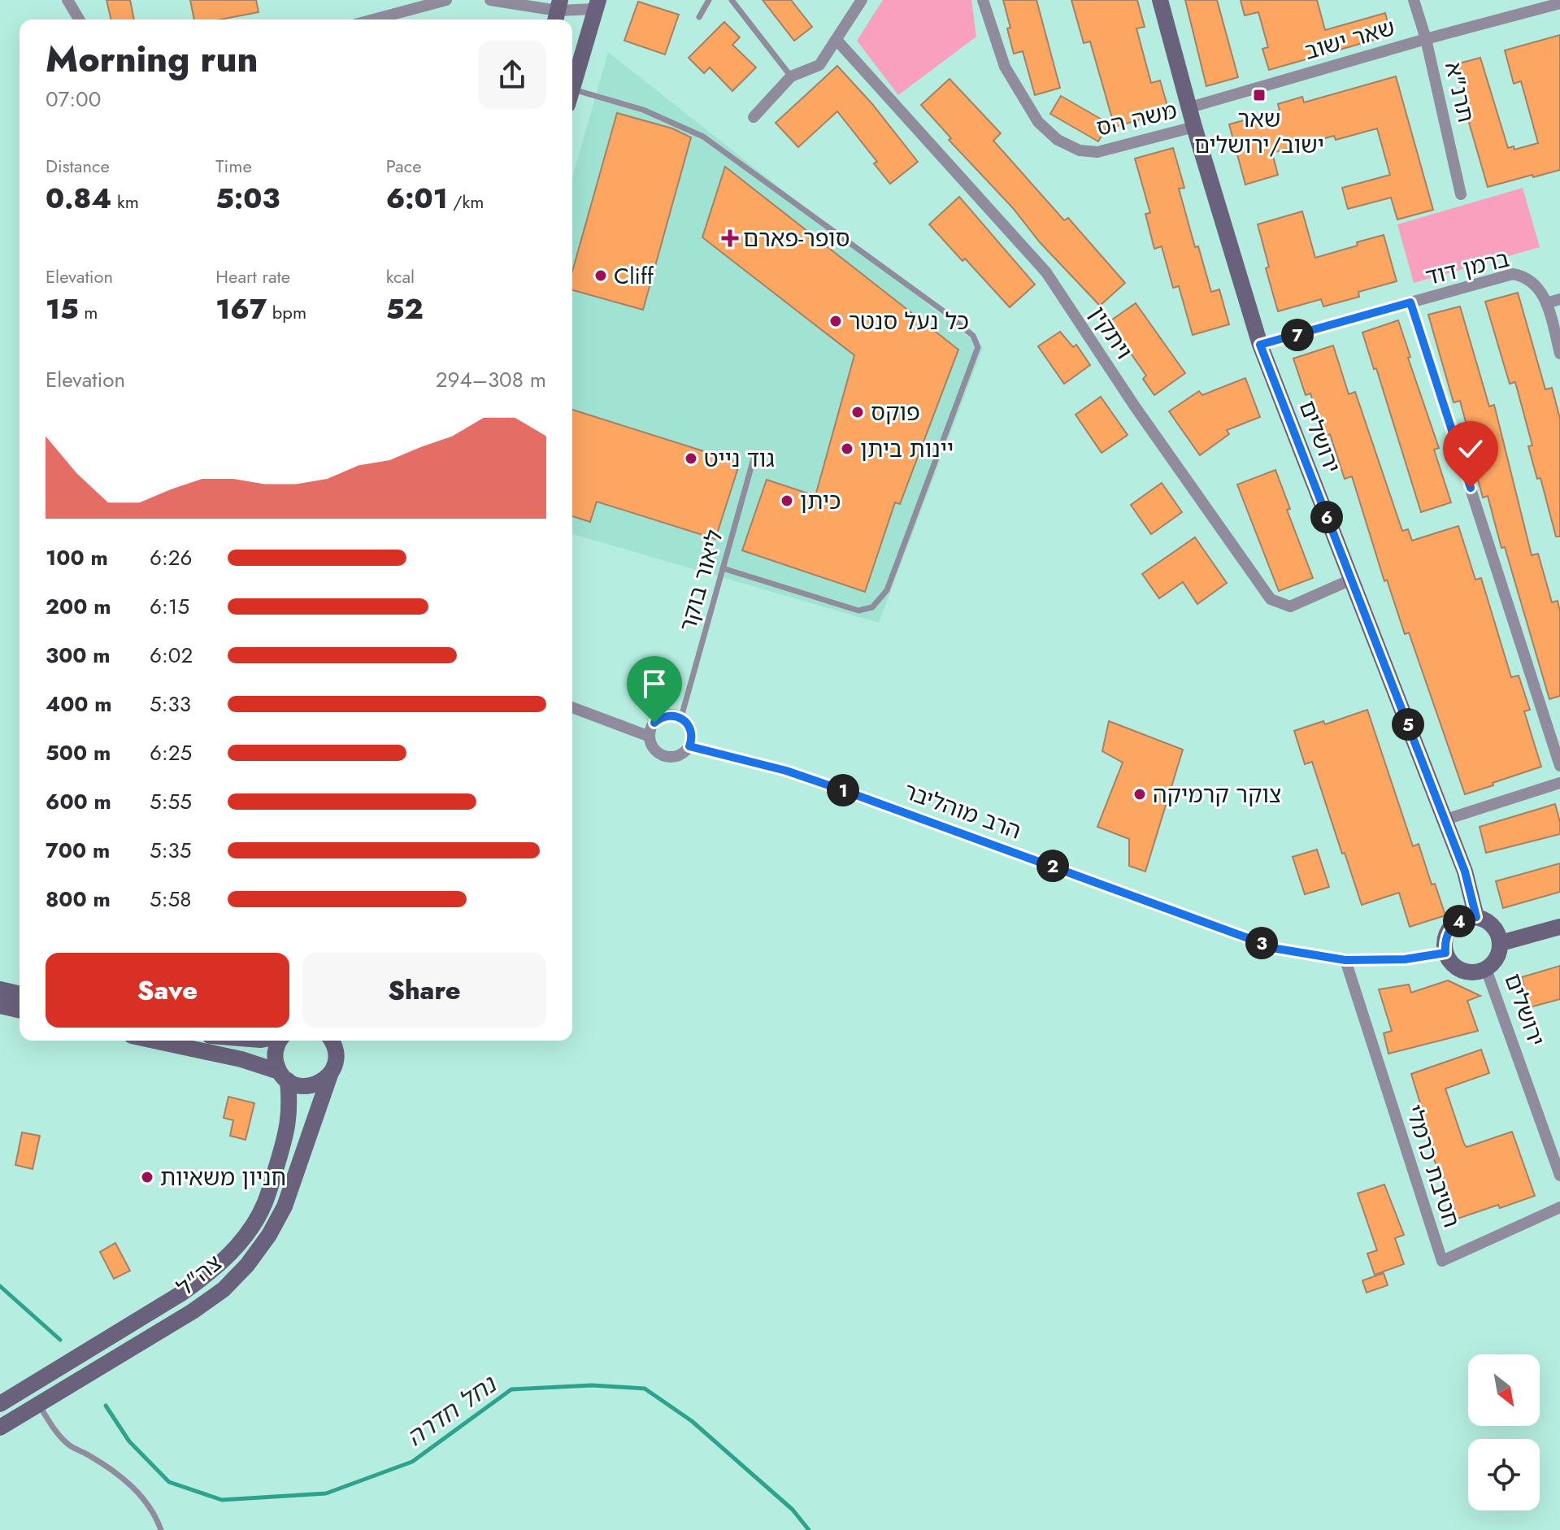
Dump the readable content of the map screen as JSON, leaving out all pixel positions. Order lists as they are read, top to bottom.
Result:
{
  "streets": {
    "street": [
      "שאר ישוב",
      "תרנ\"א",
      "משה הס",
      "ברמן דוד",
      "ויתקין",
      "ירושלים",
      "הרב מוהליבר",
      "חטיבת כרמלי",
      "צה\"ל"
    ],
    "lane": ["ליאור בוקר"]
  },
  "crossings": [
    ["שאר ישוב", "תרנ\"א"],
    ["שאר ישוב", "ירושלים"],
    ["משה הס", "ירושלים"],
    ["ברמן דוד", "ירושלים"],
    ["ויתקין", "ירושלים"],
    ["ירושלים", "הרב מוהליבר"],
    ["ליאור בוקר", "הרב מוהליבר"],
    ["הרב מוהליבר", "חטיבת כרמלי"]
  ],
  "water": ["נחל חדרה"],
  "places": {
    "transit": ["שאר ישוב/ירושלים"],
    "health": ["סופר-פארם"],
    "other": [
      "Cliff",
      "כל נעל סנטר",
      "פוקס",
      "יינות ביתן",
      "גוד נייט",
      "כיתן",
      "צוקר קרמיקה",
      "חניון משאיות"
    ]
  },
  "north": "bottom right",
  "page": {
    "heading": ["Morning run", "07:00"],
    "stats": [
      ["Distance", "0.84 km"],
      ["Time", "5:03"],
      ["Pace", "6:01 /km"],
      ["Elevation", "15 m"],
      ["Heart rate", "167 bpm"],
      ["kcal", "52"]
    ],
    "pins": [
      "7",
      "6",
      "5",
      "1",
      "2",
      "4",
      "3"
    ],
    "chart": ["Elevation", "294–308 m"],
    "list": [
      {
        "name": "100 m",
        "note": "6:26"
      },
      {
        "name": "200 m",
        "note": "6:15"
      },
      {
        "name": "300 m",
        "note": "6:02"
      },
      {
        "name": "400 m",
        "note": "5:33"
      },
      {
        "name": "500 m",
        "note": "6:25"
      },
      {
        "name": "600 m",
        "note": "5:55"
      },
      {
        "name": "700 m",
        "note": "5:35"
      },
      {
        "name": "800 m",
        "note": "5:58"
      }
    ],
    "buttons": ["Save", "Share"]
  }
}
